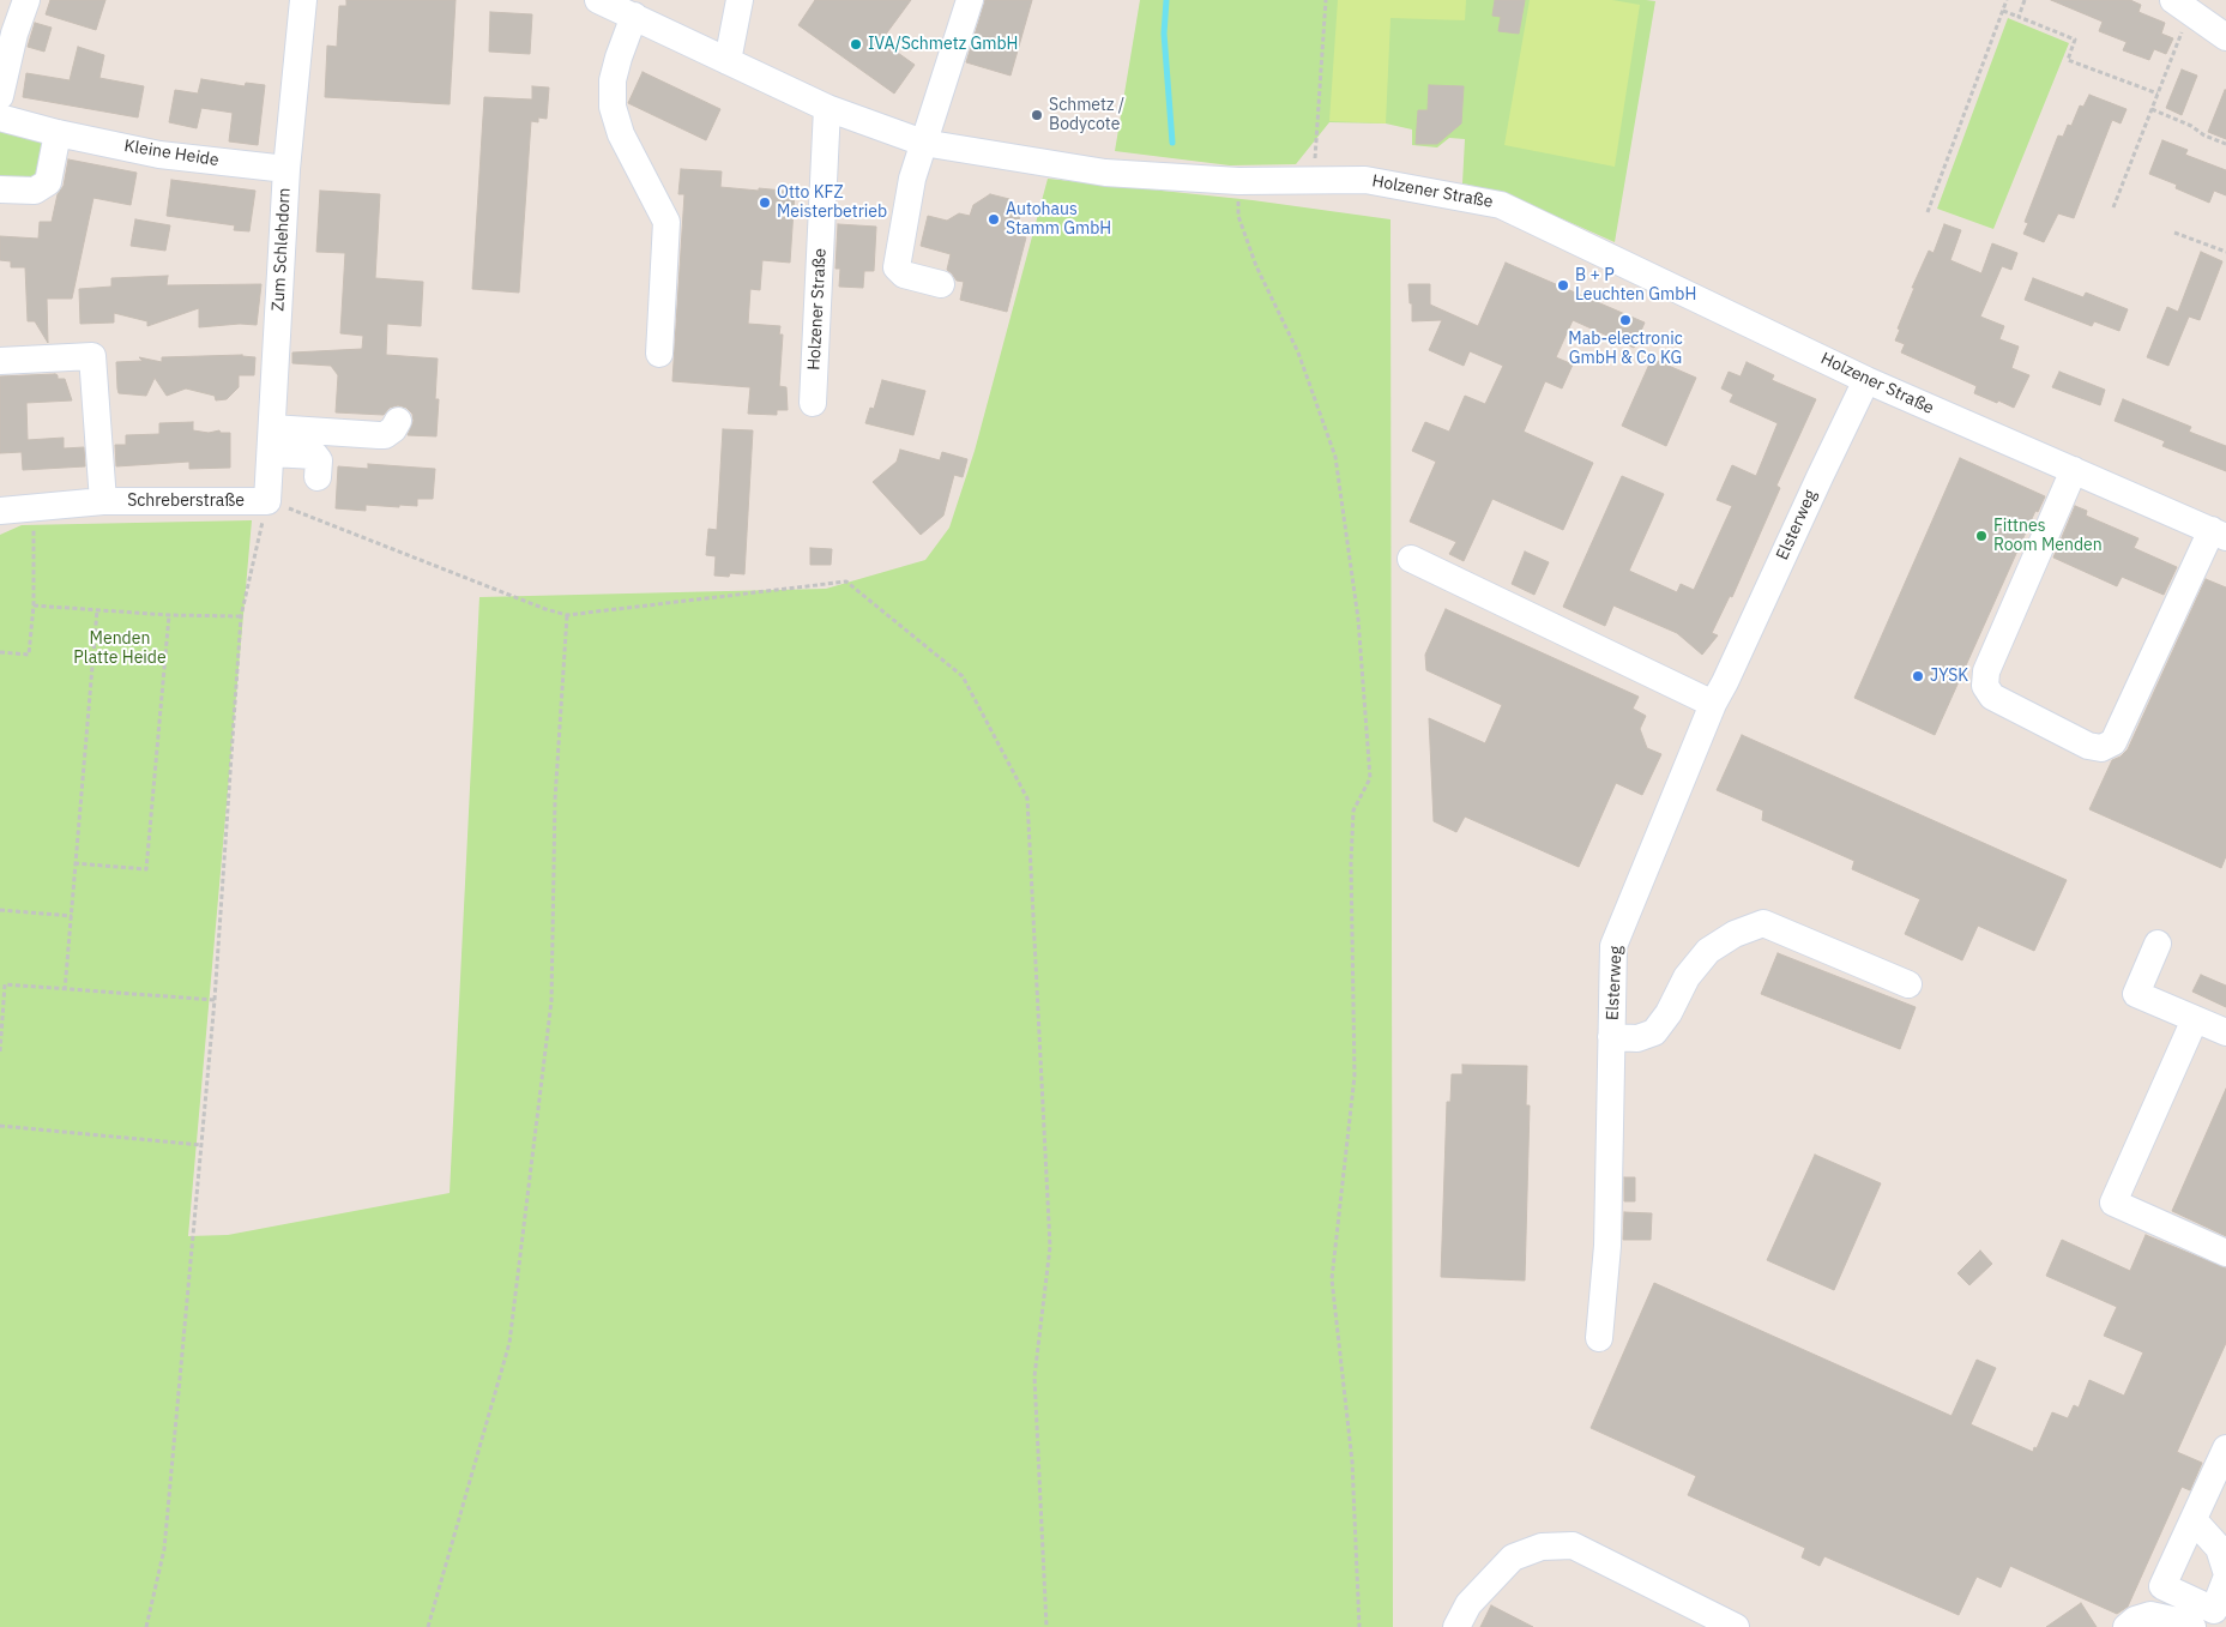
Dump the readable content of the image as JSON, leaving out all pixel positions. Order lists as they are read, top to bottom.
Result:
{
  "streets": {
    "street": [
      "Kleine Heide",
      "Holzener Straße",
      "Zum Schlehdorn",
      "Schreberstraße",
      "Elsterweg"
    ]
  },
  "crossings": [
    ["Kleine Heide", "Zum Schlehdorn"],
    ["Holzener Straße", "Elsterweg"],
    ["Zum Schlehdorn", "Schreberstraße"]
  ],
  "parks": ["Menden Platte Heide"],
  "places": [
    "IVA/Schmetz GmbH",
    "Schmetz / Bodycote",
    "Otto KFZ Meisterbetrieb",
    "Autohaus Stamm GmbH",
    "B + P Leuchten GmbH",
    "Mab-electronic GmbH & Co KG",
    "Fittnes Room Menden",
    "JYSK"
  ]
}
